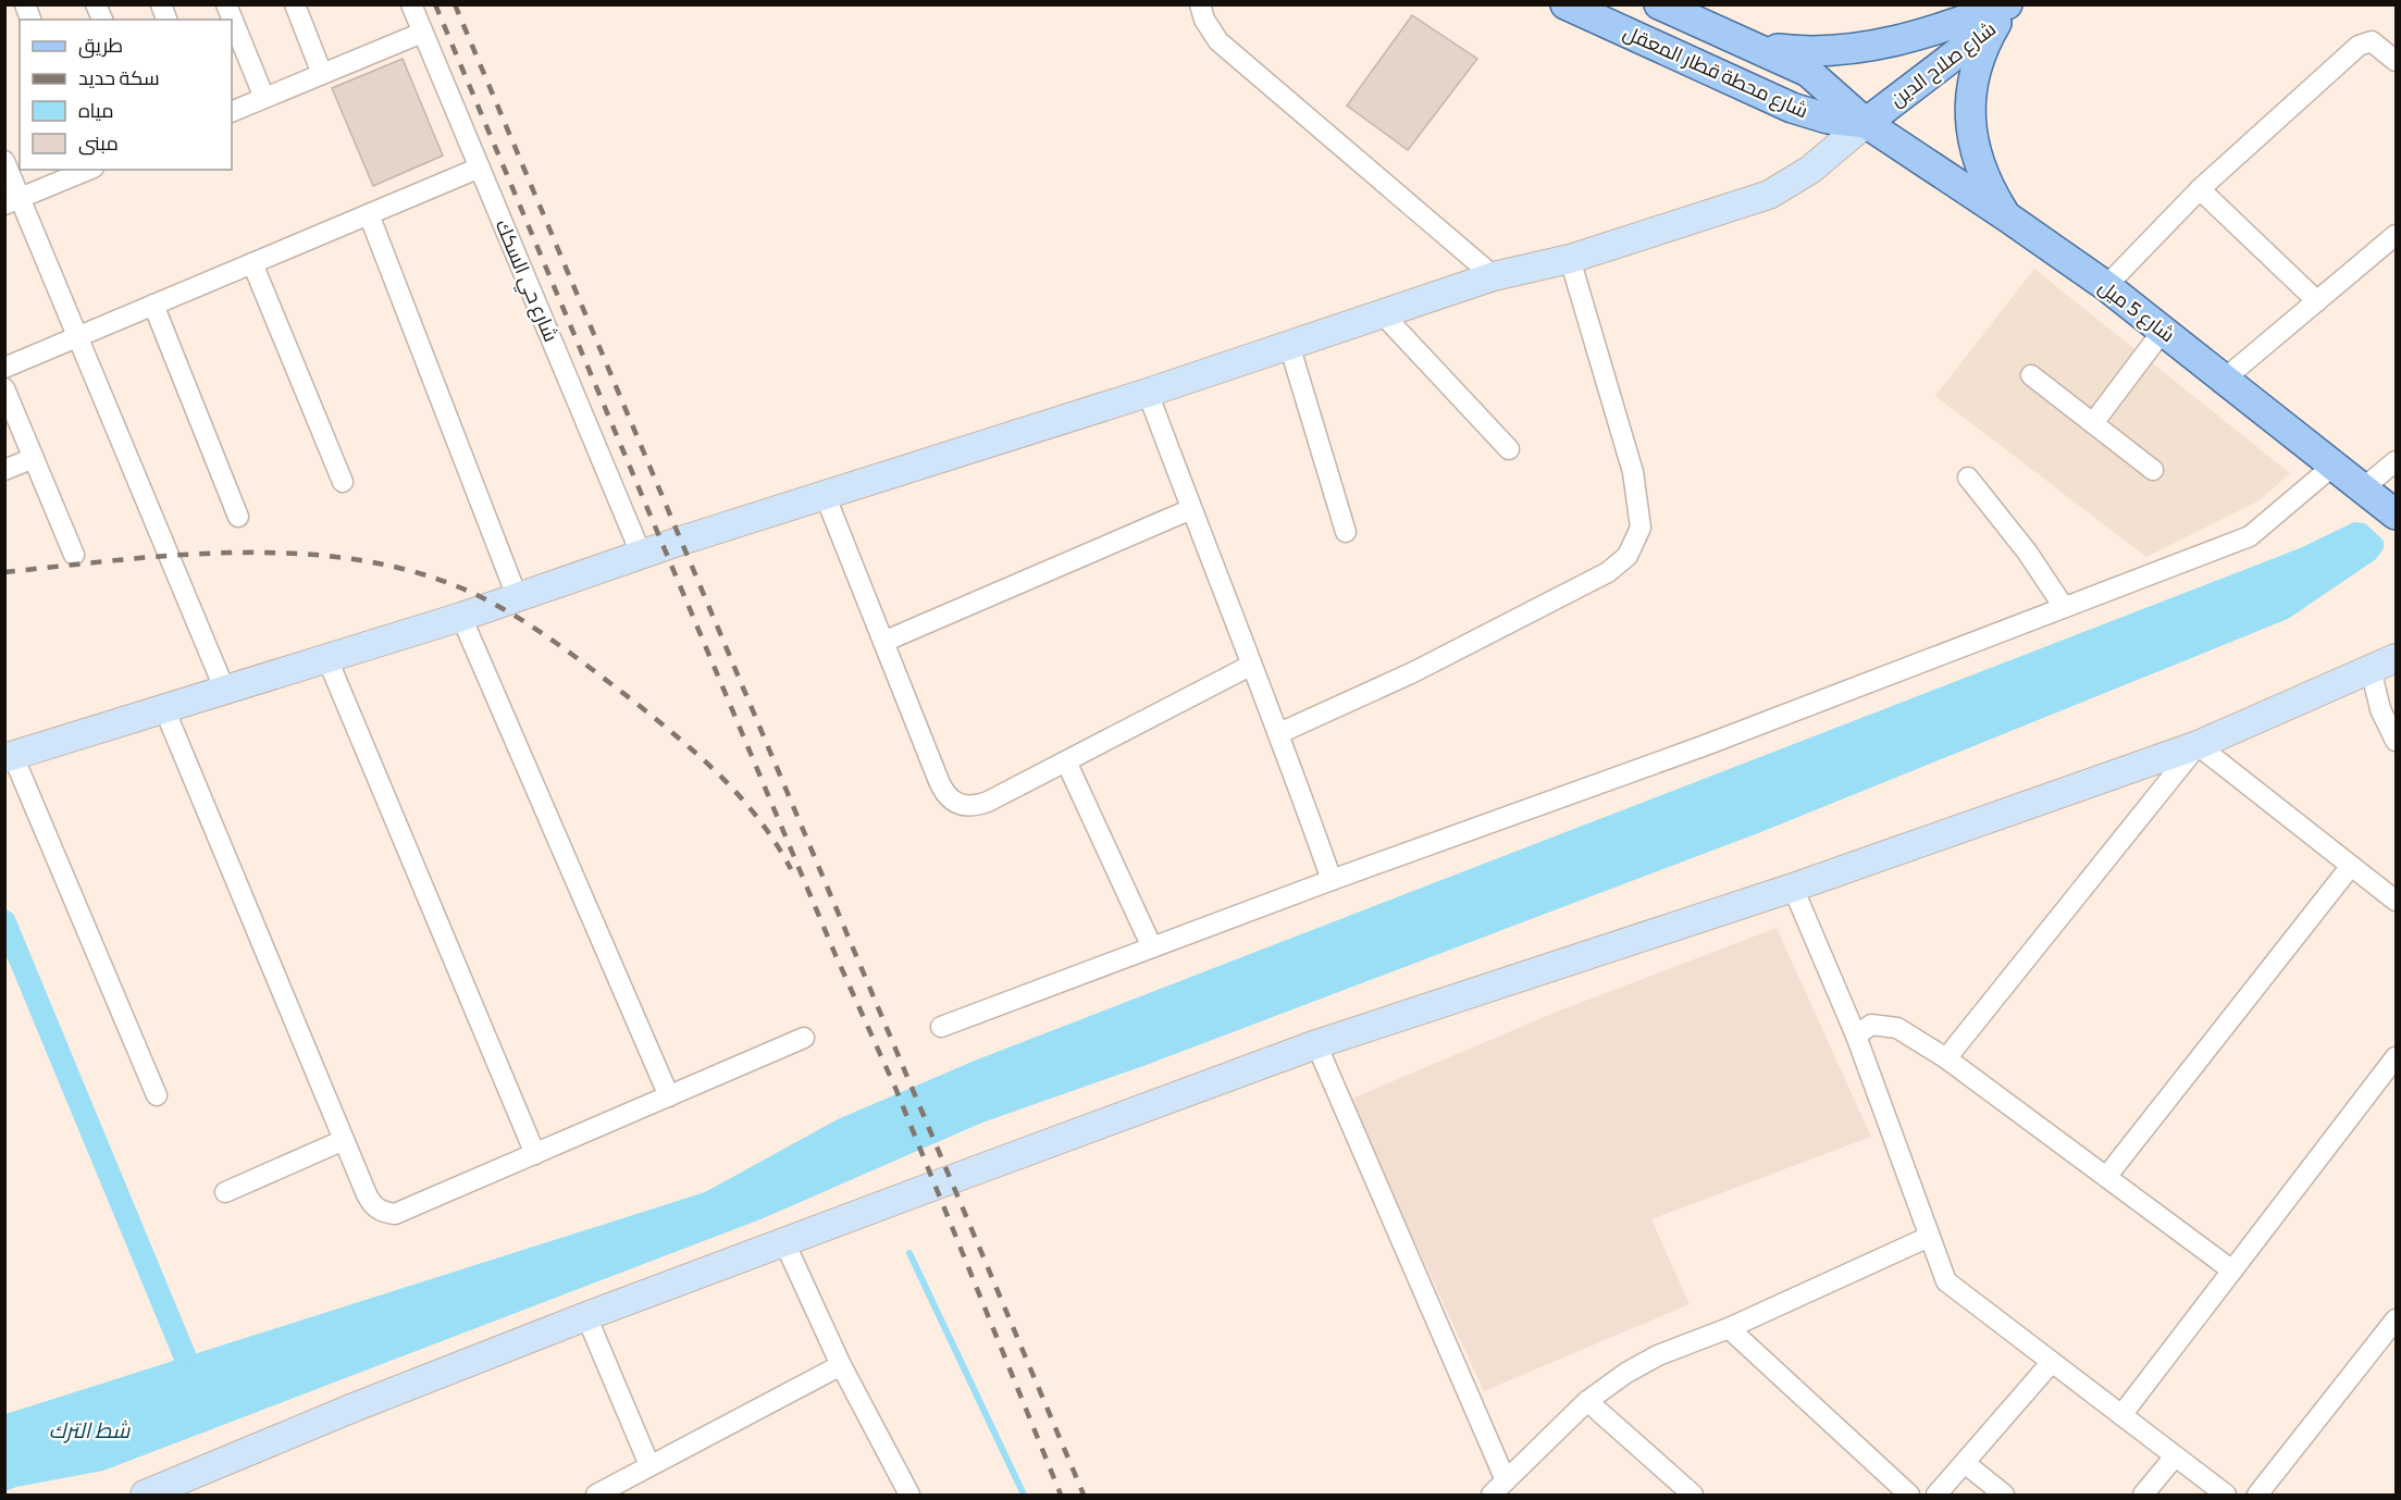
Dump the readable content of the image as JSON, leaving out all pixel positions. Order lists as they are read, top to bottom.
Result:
{
  "streets": {
    "main road": ["شارع صلاح الدين", "شارع محطة قطار المعقل", "شارع 5 ميل"],
    "street": ["شارع حي السكك"]
  },
  "crossings": [
    ["شارع صلاح الدين", "شارع محطة قطار المعقل"],
    ["شارع صلاح الدين", "شارع 5 ميل"],
    ["شارع محطة قطار المعقل", "شارع 5 ميل"]
  ],
  "water": ["شط الترك"],
  "legend": [
    "طريق",
    "سكة حديد",
    "مياه",
    "مبنى"
  ]
}
